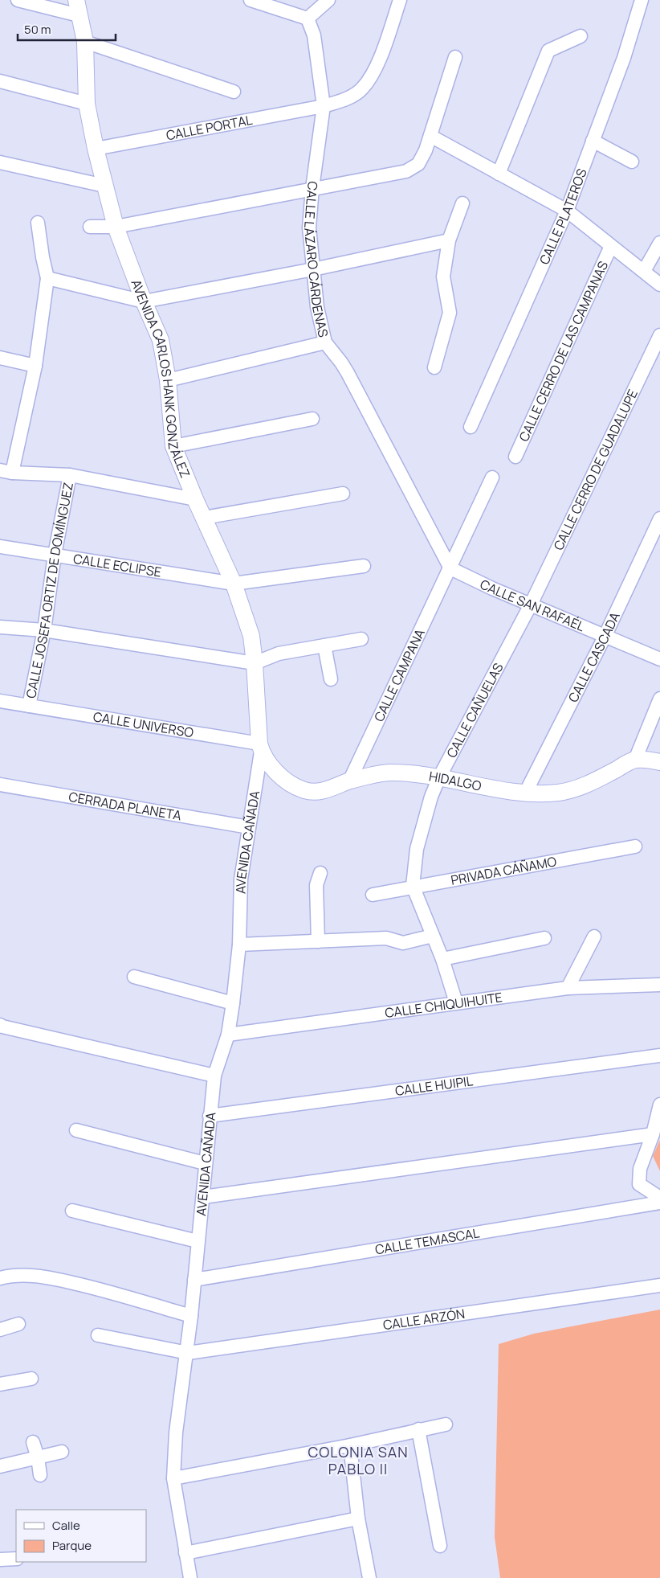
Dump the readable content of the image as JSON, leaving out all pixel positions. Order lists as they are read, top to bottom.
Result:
{
  "streets": {
    "street": [
      "CALLE PORTAL",
      "CALLE PLATEROS",
      "CALLE LÁZARO CÁRDENAS",
      "CALLE CERRO DE LAS CAMPANAS",
      "AVENIDA CARLOS HANK GONZÁLEZ",
      "CALLE CERRO DE GUADALUPE",
      "CALLE ECLIPSE",
      "CALLE JOSEFA ORTIZ DE DOMÍNGUEZ",
      "CALLE SAN RAFAÉL",
      "CALLE CASCADA",
      "CALLE CAMPANA",
      "CALLE CAÑUELAS",
      "CALLE UNIVERSO",
      "HIDALGO",
      "CERRADA PLANETA",
      "AVENIDA CAÑADA",
      "PRIVADA CÁÑAMO",
      "CALLE CHIQUIHUITE",
      "CALLE HUIPIL",
      "CALLE TEMASCAL",
      "CALLE ARZÓN"
    ]
  },
  "crossings": [
    ["CALLE PORTAL", "CALLE LÁZARO CÁRDENAS"],
    ["CALLE PORTAL", "AVENIDA CARLOS HANK GONZÁLEZ"],
    ["CALLE LÁZARO CÁRDENAS", "CALLE SAN RAFAÉL"],
    ["CALLE LÁZARO CÁRDENAS", "CALLE CAMPANA"],
    ["AVENIDA CARLOS HANK GONZÁLEZ", "CALLE ECLIPSE"],
    ["AVENIDA CARLOS HANK GONZÁLEZ", "CALLE UNIVERSO"],
    ["AVENIDA CARLOS HANK GONZÁLEZ", "HIDALGO"],
    ["AVENIDA CARLOS HANK GONZÁLEZ", "AVENIDA CAÑADA"],
    ["CALLE CERRO DE GUADALUPE", "CALLE SAN RAFAÉL"],
    ["CALLE CERRO DE GUADALUPE", "CALLE CAÑUELAS"],
    ["CALLE ECLIPSE", "CALLE JOSEFA ORTIZ DE DOMÍNGUEZ"],
    ["CALLE JOSEFA ORTIZ DE DOMÍNGUEZ", "CALLE UNIVERSO"],
    ["CALLE SAN RAFAÉL", "CALLE CASCADA"],
    ["CALLE SAN RAFAÉL", "CALLE CAMPANA"],
    ["CALLE SAN RAFAÉL", "CALLE CAÑUELAS"],
    ["CALLE CASCADA", "HIDALGO"],
    ["CALLE CAMPANA", "HIDALGO"],
    ["CALLE CAÑUELAS", "HIDALGO"],
    ["CALLE CAÑUELAS", "PRIVADA CÁÑAMO"],
    ["CALLE CAÑUELAS", "CALLE CHIQUIHUITE"],
    ["CALLE UNIVERSO", "HIDALGO"],
    ["CALLE UNIVERSO", "AVENIDA CAÑADA"],
    ["HIDALGO", "AVENIDA CAÑADA"],
    ["CERRADA PLANETA", "AVENIDA CAÑADA"],
    ["AVENIDA CAÑADA", "CALLE CHIQUIHUITE"],
    ["AVENIDA CAÑADA", "CALLE HUIPIL"],
    ["AVENIDA CAÑADA", "CALLE TEMASCAL"],
    ["AVENIDA CAÑADA", "CALLE ARZÓN"]
  ],
  "districts": ["COLONIA SAN PABLO II"],
  "legend": ["Calle", "Parque"],
  "scale_bar": "50 m"
}
